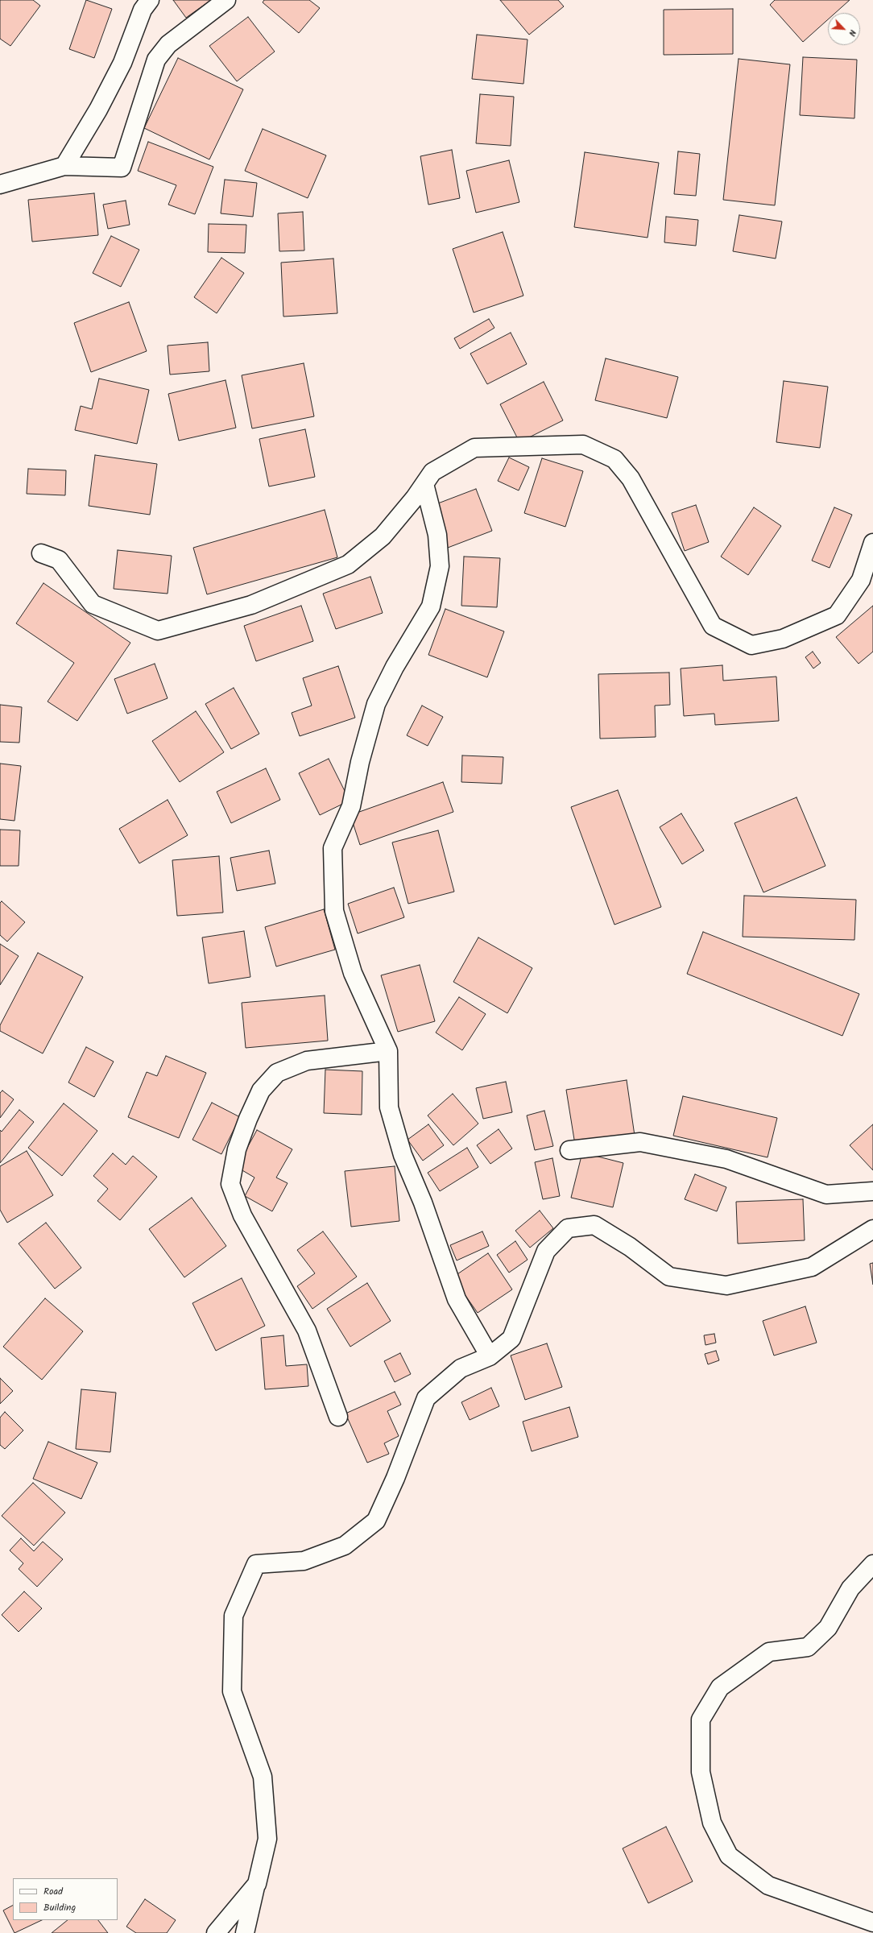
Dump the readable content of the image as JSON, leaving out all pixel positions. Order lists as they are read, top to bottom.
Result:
{
  "legend": ["Road", "Building"],
  "north": "bottom right"
}
